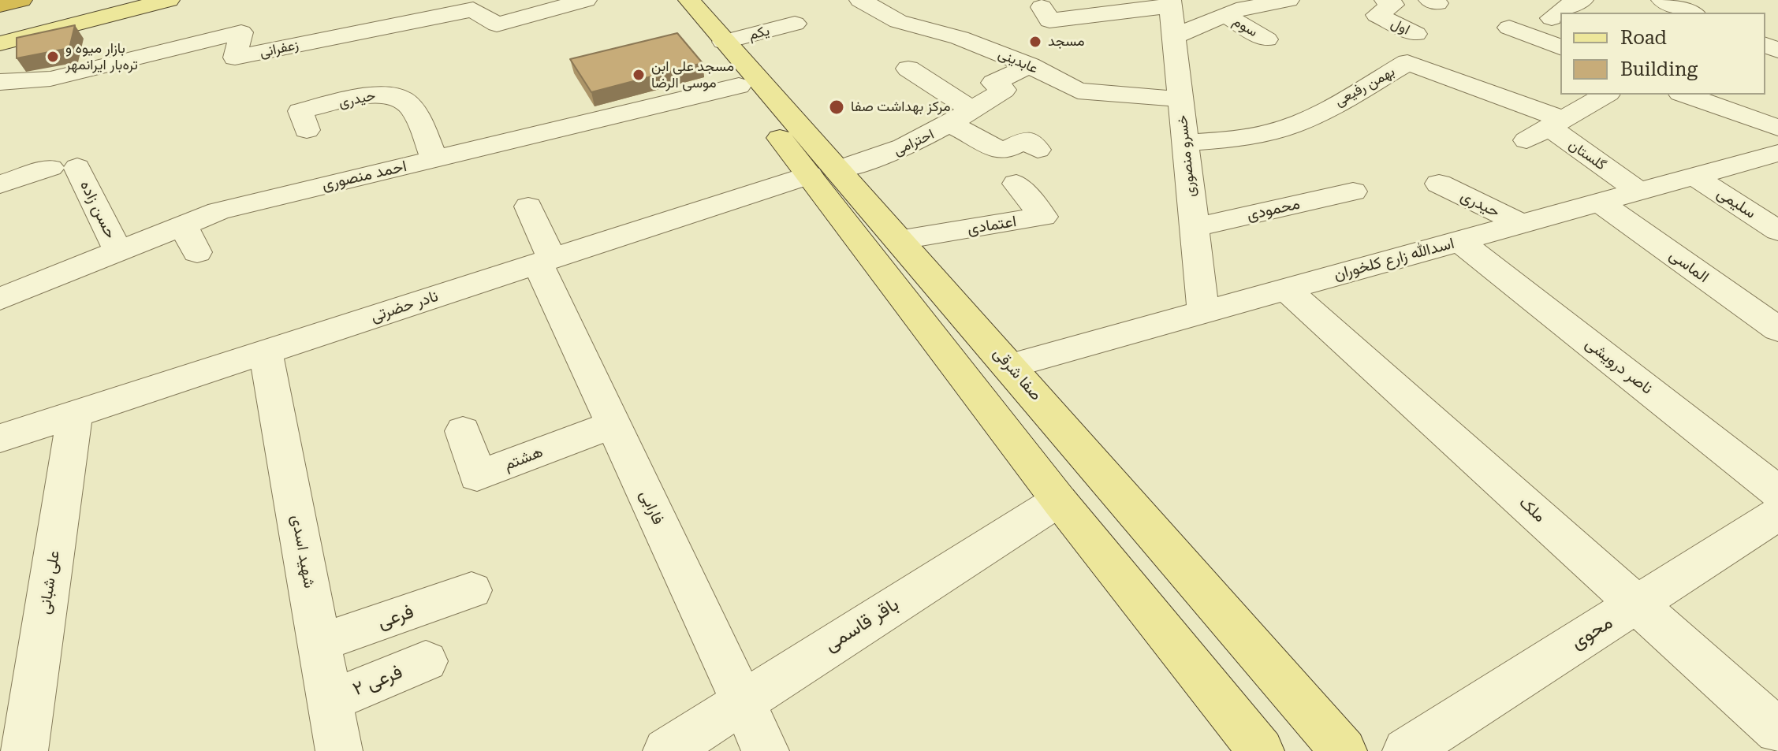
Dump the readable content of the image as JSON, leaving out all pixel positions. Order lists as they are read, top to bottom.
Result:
{
  "streets": {
    "main road": ["صفا شرقی"],
    "street": [
      "سوم",
      "اول",
      "یکم",
      "زعفرانی",
      "عابدینی",
      "بهمن رفیعی",
      "حیدری",
      "احترامی",
      "گلستان",
      "خسرو منصوری",
      "احمد منصوری",
      "سلیمی",
      "حسن زاده",
      "محمودی",
      "اعتمادی",
      "اسدالله زارع کلخوران",
      "الماسی",
      "نادر حضرتی",
      "ناصر درویشی",
      "هشتم",
      "فارابی",
      "ملک",
      "شهید اسدی",
      "علی شبانی",
      "فرعی",
      "باقر قاسمی",
      "محوی",
      "فرعی ۲"
    ]
  },
  "crossings": [
    ["یکم", "صفا شرقی"],
    ["عابدینی", "احترامی"],
    ["عابدینی", "خسرو منصوری"],
    ["بهمن رفیعی", "گلستان"],
    ["بهمن رفیعی", "خسرو منصوری"],
    ["حیدری", "احمد منصوری"],
    ["حیدری", "اسدالله زارع کلخوران"],
    ["احترامی", "نادر حضرتی"],
    ["احترامی", "صفا شرقی"],
    ["گلستان", "اسدالله زارع کلخوران"],
    ["خسرو منصوری", "محمودی"],
    ["خسرو منصوری", "اسدالله زارع کلخوران"],
    ["احمد منصوری", "حسن زاده"],
    ["احمد منصوری", "صفا شرقی"],
    ["سلیمی", "اسدالله زارع کلخوران"],
    ["اعتمادی", "صفا شرقی"],
    ["اسدالله زارع کلخوران", "الماسی"],
    ["اسدالله زارع کلخوران", "ناصر درویشی"],
    ["اسدالله زارع کلخوران", "صفا شرقی"],
    ["اسدالله زارع کلخوران", "ملک"],
    ["نادر حضرتی", "صفا شرقی"],
    ["نادر حضرتی", "فارابی"],
    ["نادر حضرتی", "شهید اسدی"],
    ["نادر حضرتی", "علی شبانی"],
    ["صفا شرقی", "باقر قاسمی"],
    ["هشتم", "فارابی"],
    ["فارابی", "باقر قاسمی"],
    ["ملک", "محوی"],
    ["شهید اسدی", "فرعی"],
    ["شهید اسدی", "فرعی ۲"]
  ],
  "places": [
    "مسجد",
    "بازار میوه و تره‌بار ایرانمهر",
    "مسجد علی ابن موسی الرضا",
    "مرکز بهداشت صفا"
  ],
  "legend": ["Road", "Building"]
}
